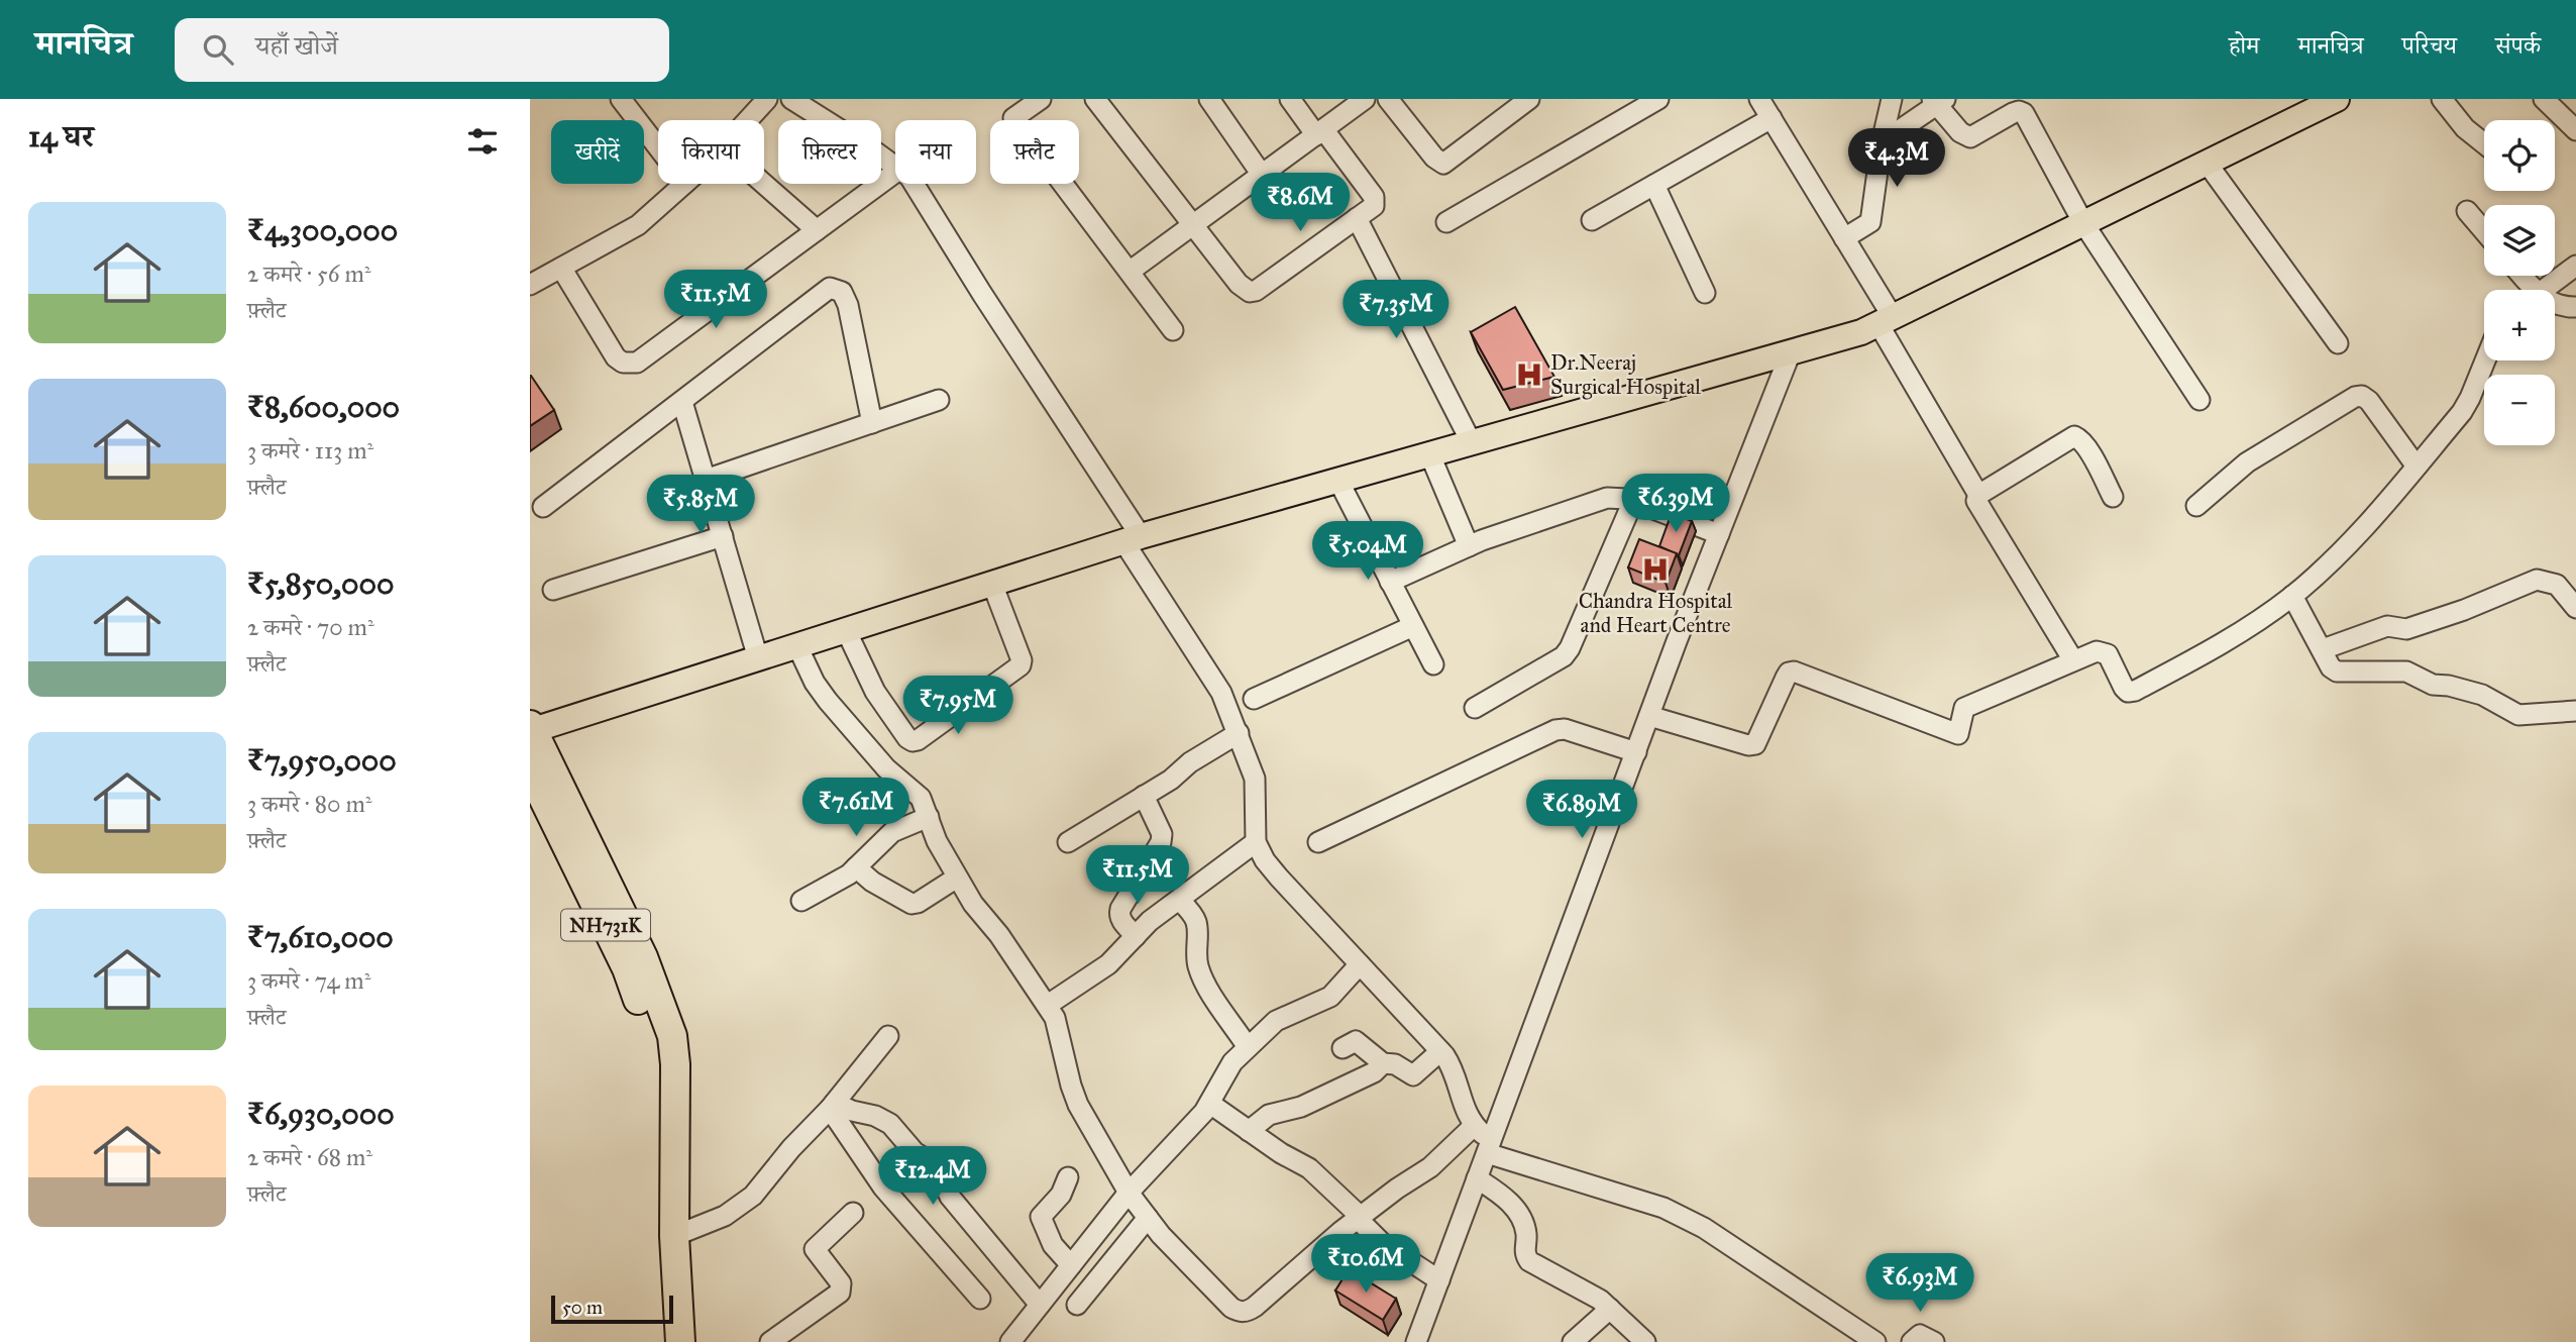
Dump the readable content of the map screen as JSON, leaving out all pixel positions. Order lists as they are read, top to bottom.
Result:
{
  "streets": {
    "highway": ["NH731K"]
  },
  "places": {
    "hospital": ["Dr.Neeraj Surgical Hospital", "Chandra Hospital and Heart Centre"]
  },
  "scale_bar": "50 m",
  "page": {
    "header": "मानचित्र",
    "search": "यहाँ खोजें",
    "nav": [
      "होम",
      "मानचित्र",
      "परिचय",
      "संपर्क"
    ],
    "heading": "14 घर",
    "map_buttons": ["+", "−"],
    "chip": [
      "खरीदें",
      "किराया",
      "फ़िल्टर",
      "नया",
      "फ़्लैट"
    ],
    "price": [
      "₹4.3M",
      "₹8.6M",
      "₹11.5M",
      "₹7.35M",
      "₹6.39M",
      "₹5.85M",
      "₹5.04M",
      "₹7.95M",
      "₹7.61M",
      "₹6.89M",
      "₹11.5M",
      "₹12.4M",
      "₹10.6M",
      "₹6.93M"
    ],
    "list": [
      {
        "name": "₹4,300,000",
        "note": "2 कमरे · 56 m² · फ़्लैट"
      },
      {
        "name": "₹8,600,000",
        "note": "3 कमरे · 113 m² · फ़्लैट"
      },
      {
        "name": "₹5,850,000",
        "note": "2 कमरे · 70 m² · फ़्लैट"
      },
      {
        "name": "₹7,950,000",
        "note": "3 कमरे · 80 m² · फ़्लैट"
      },
      {
        "name": "₹7,610,000",
        "note": "3 कमरे · 74 m² · फ़्लैट"
      },
      {
        "name": "₹6,930,000",
        "note": "2 कमरे · 68 m² · फ़्लैट"
      }
    ],
    "scale": "50 m"
  }
}
